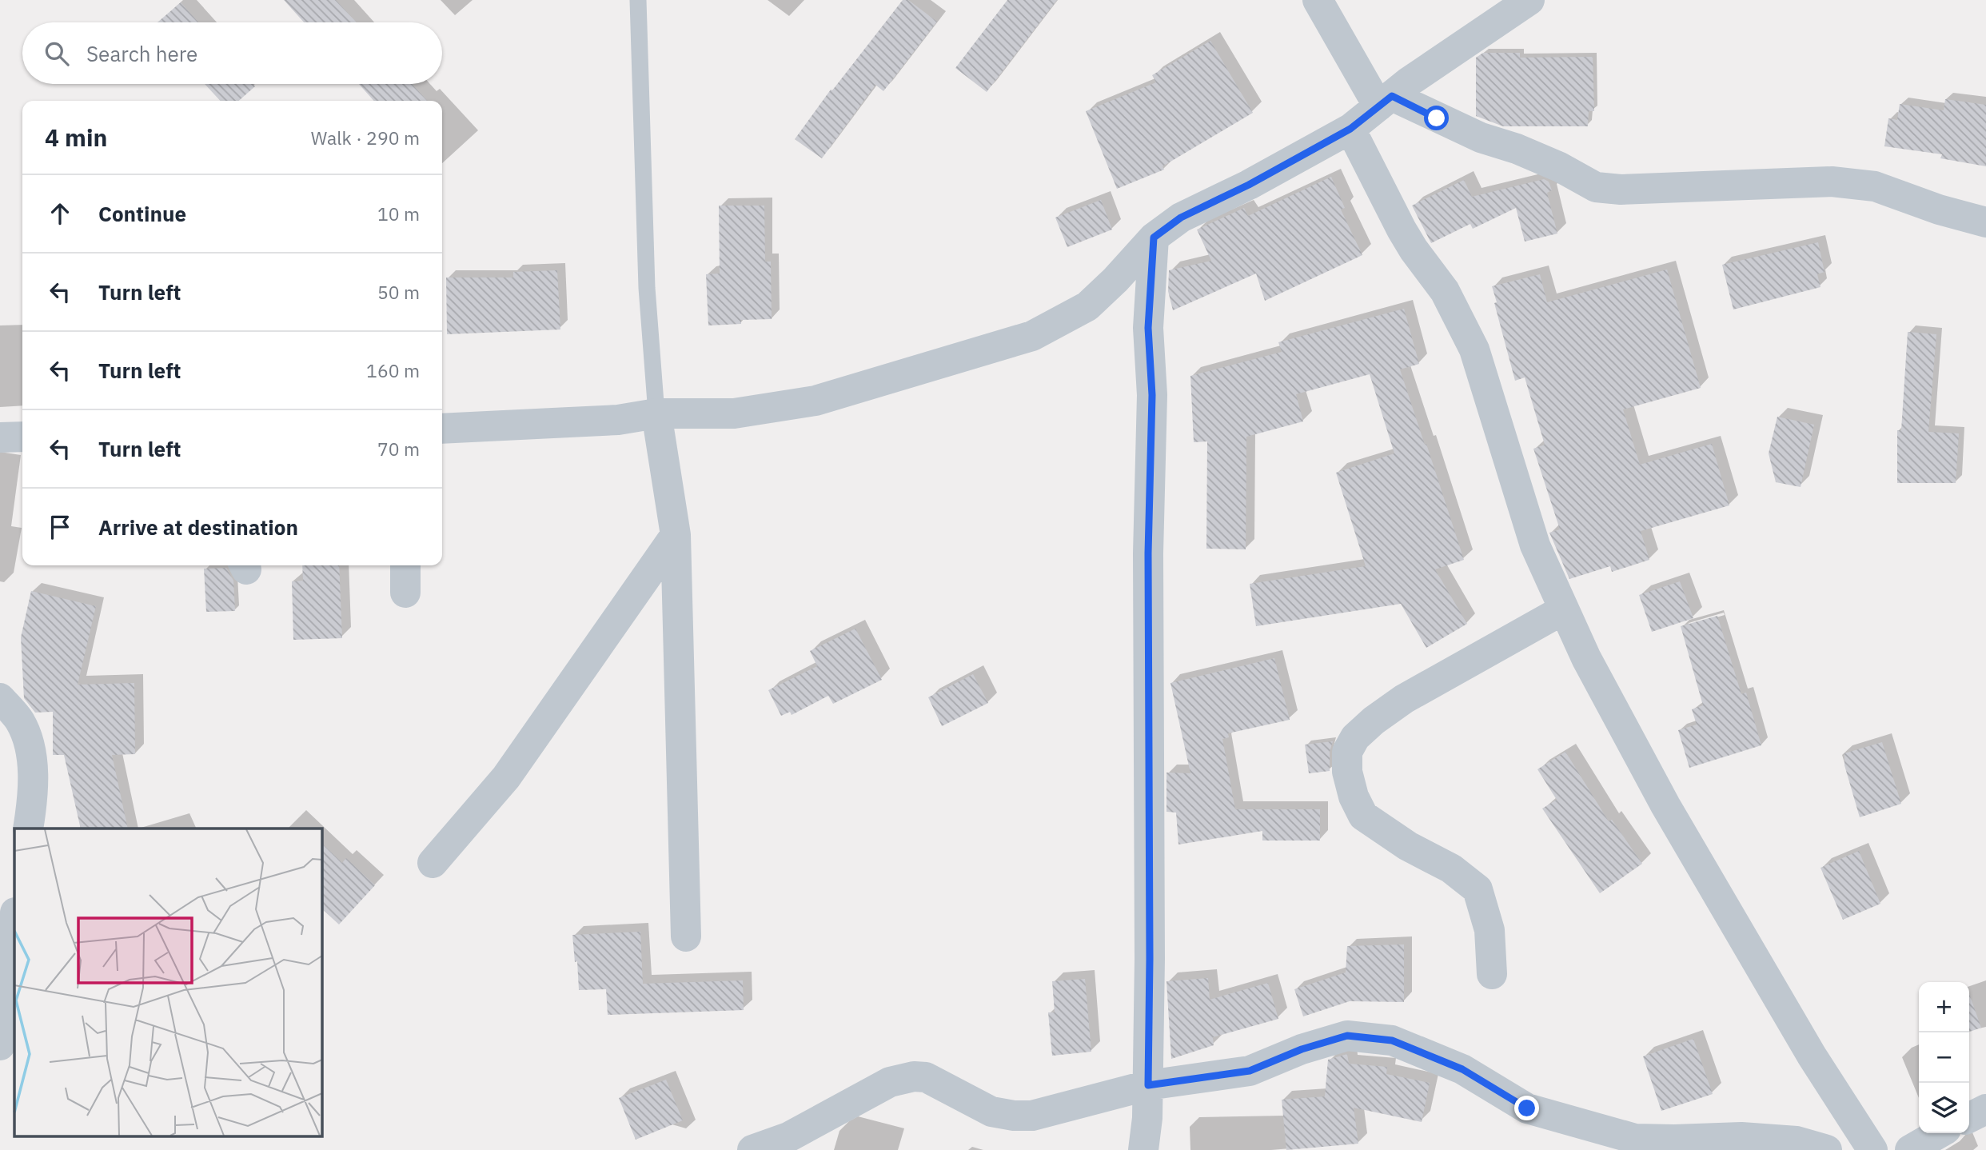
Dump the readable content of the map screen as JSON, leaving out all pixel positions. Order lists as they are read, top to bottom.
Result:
{
  "page": {
    "search": "Search here",
    "heading": ["4 min", "Walk · 290 m"],
    "list": [
      ["Continue", "10 m"],
      ["Turn left", "50 m"],
      ["Turn left", "160 m"],
      ["Turn left", "70 m"],
      "Arrive at destination"
    ],
    "map_buttons": ["+", "−"]
  }
}
